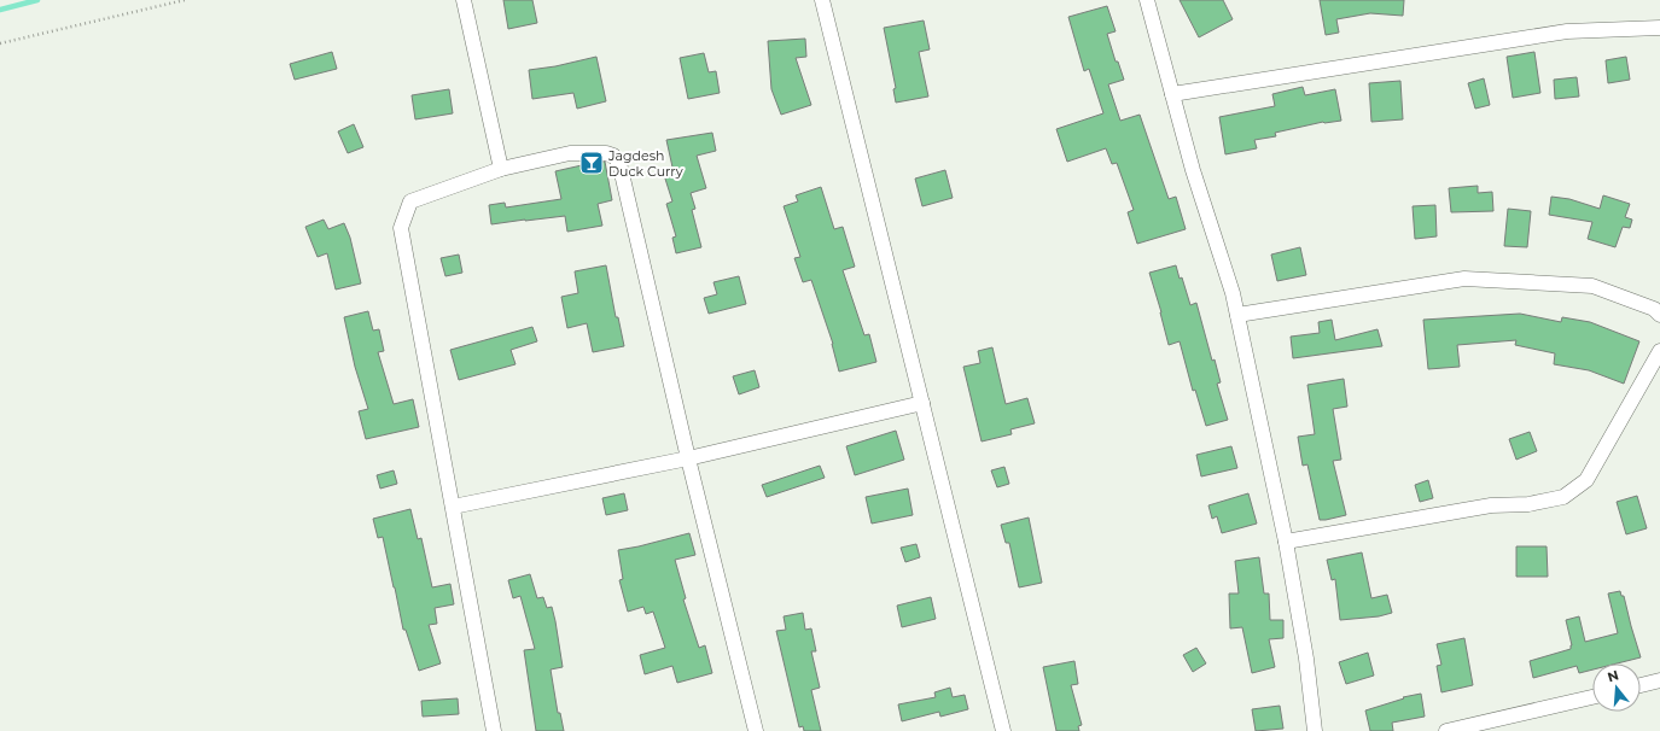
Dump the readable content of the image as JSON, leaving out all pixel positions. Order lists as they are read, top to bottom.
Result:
{
  "places": {
    "bar": ["Jagdesh Duck Curry"]
  },
  "north": "top"
}
